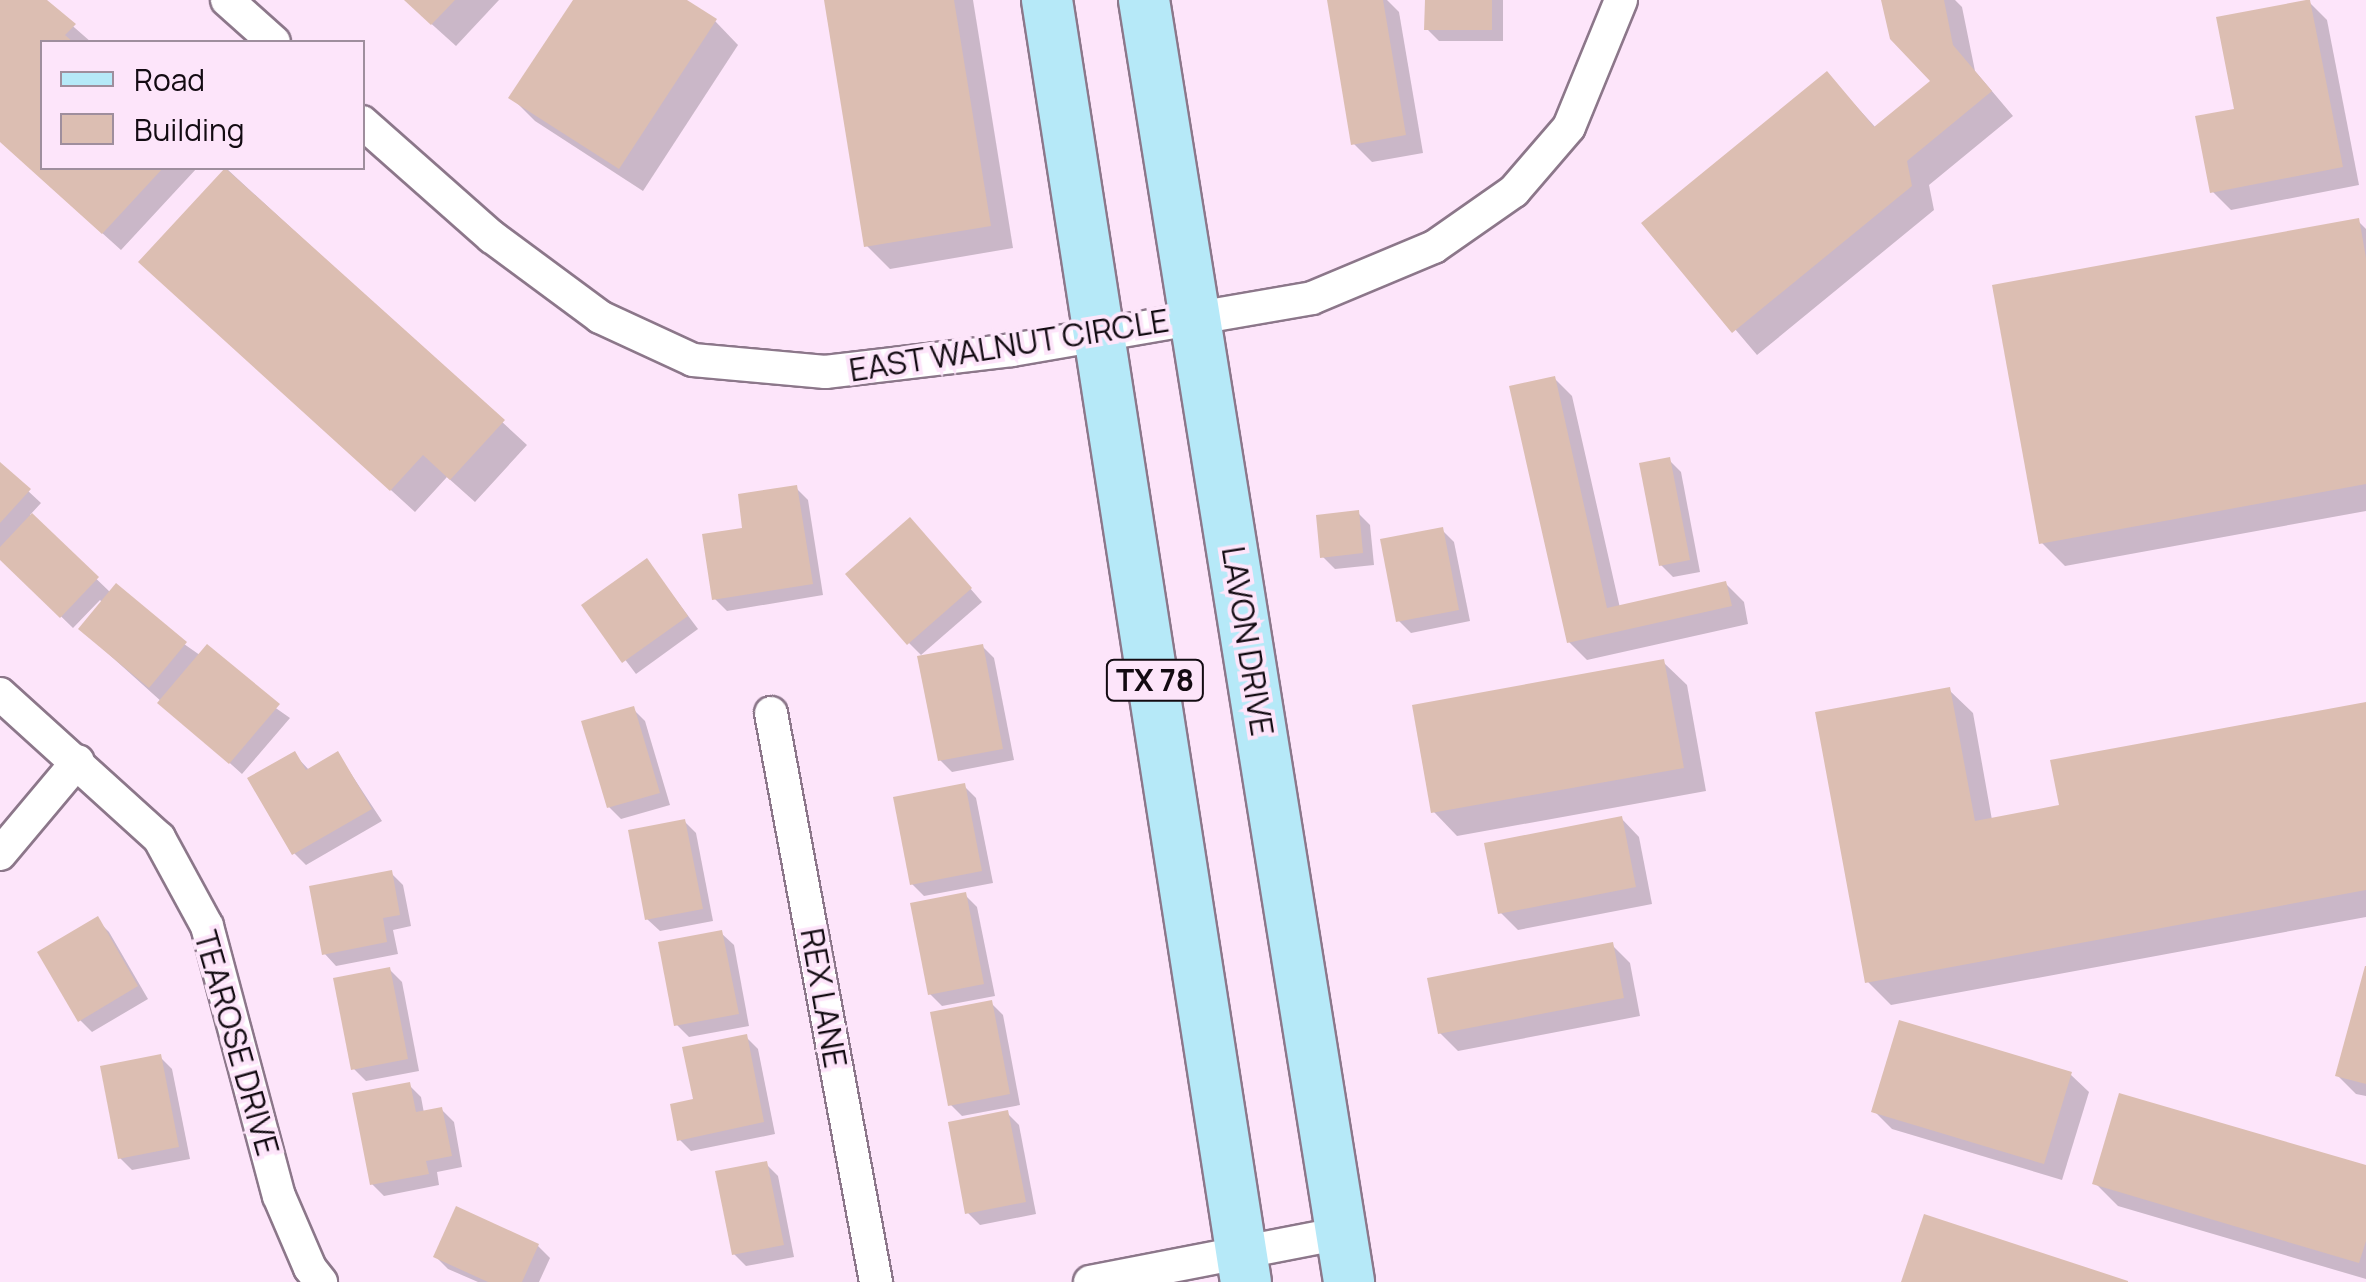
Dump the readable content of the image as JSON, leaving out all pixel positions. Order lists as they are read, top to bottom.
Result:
{
  "streets": {
    "main road": ["LAVON DRIVE", "TX 78"],
    "street": ["EAST WALNUT CIRCLE", "REX LANE", "TEAROSE DRIVE"]
  },
  "crossings": [
    ["EAST WALNUT CIRCLE", "LAVON DRIVE"],
    ["EAST WALNUT CIRCLE", "TX 78"]
  ],
  "legend": ["Road", "Building"]
}
